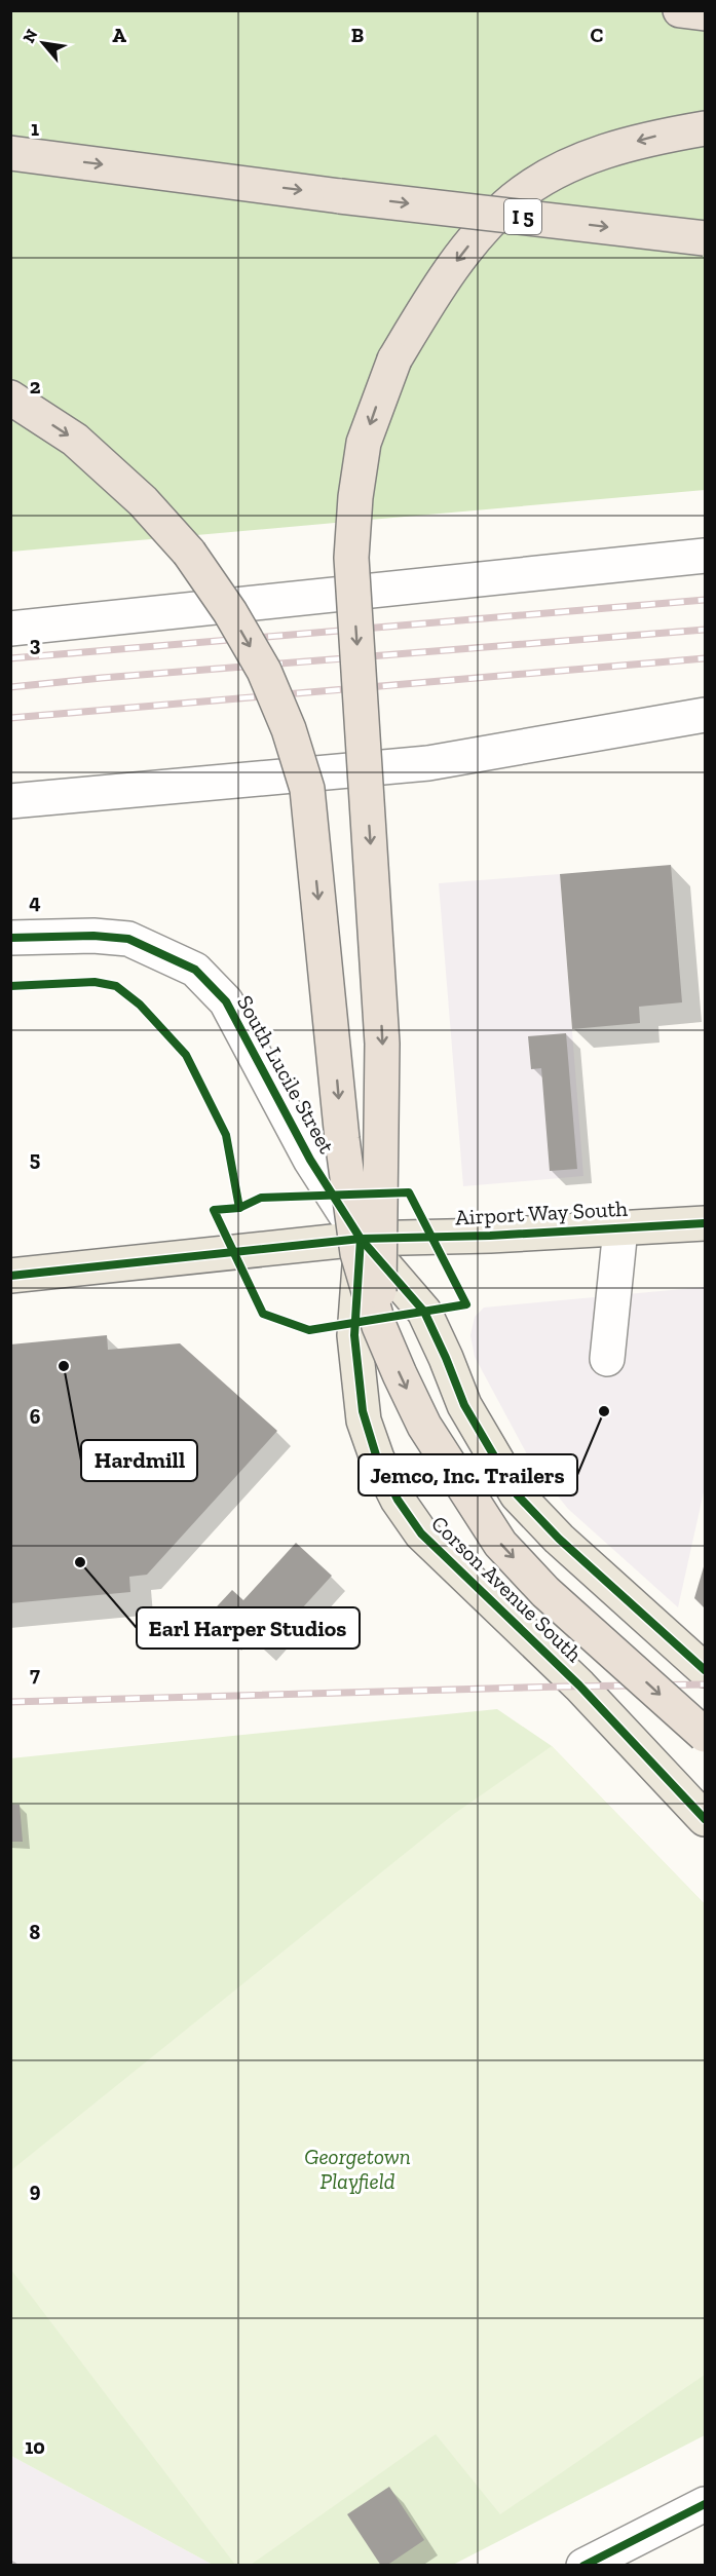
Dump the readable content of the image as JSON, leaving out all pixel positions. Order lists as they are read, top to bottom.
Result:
{
  "streets": {
    "highway": ["I 5"],
    "main road": ["Airport Way South", "Corson Avenue South"],
    "street": ["South Lucile Street"]
  },
  "crossings": [
    ["South Lucile Street", "Airport Way South"],
    ["South Lucile Street", "Corson Avenue South"],
    ["Airport Way South", "Corson Avenue South"]
  ],
  "parks": ["Georgetown Playfield"],
  "places": ["Hardmill", "Jemco, Inc. Trailers", "Earl Harper Studios"],
  "north": "top left",
  "grid": {
    "columns": ["A", "B", "C"],
    "rows": [
      "1",
      "2",
      "3",
      "4",
      "5",
      "6",
      "7",
      "8",
      "9",
      "10"
    ]
  }
}
